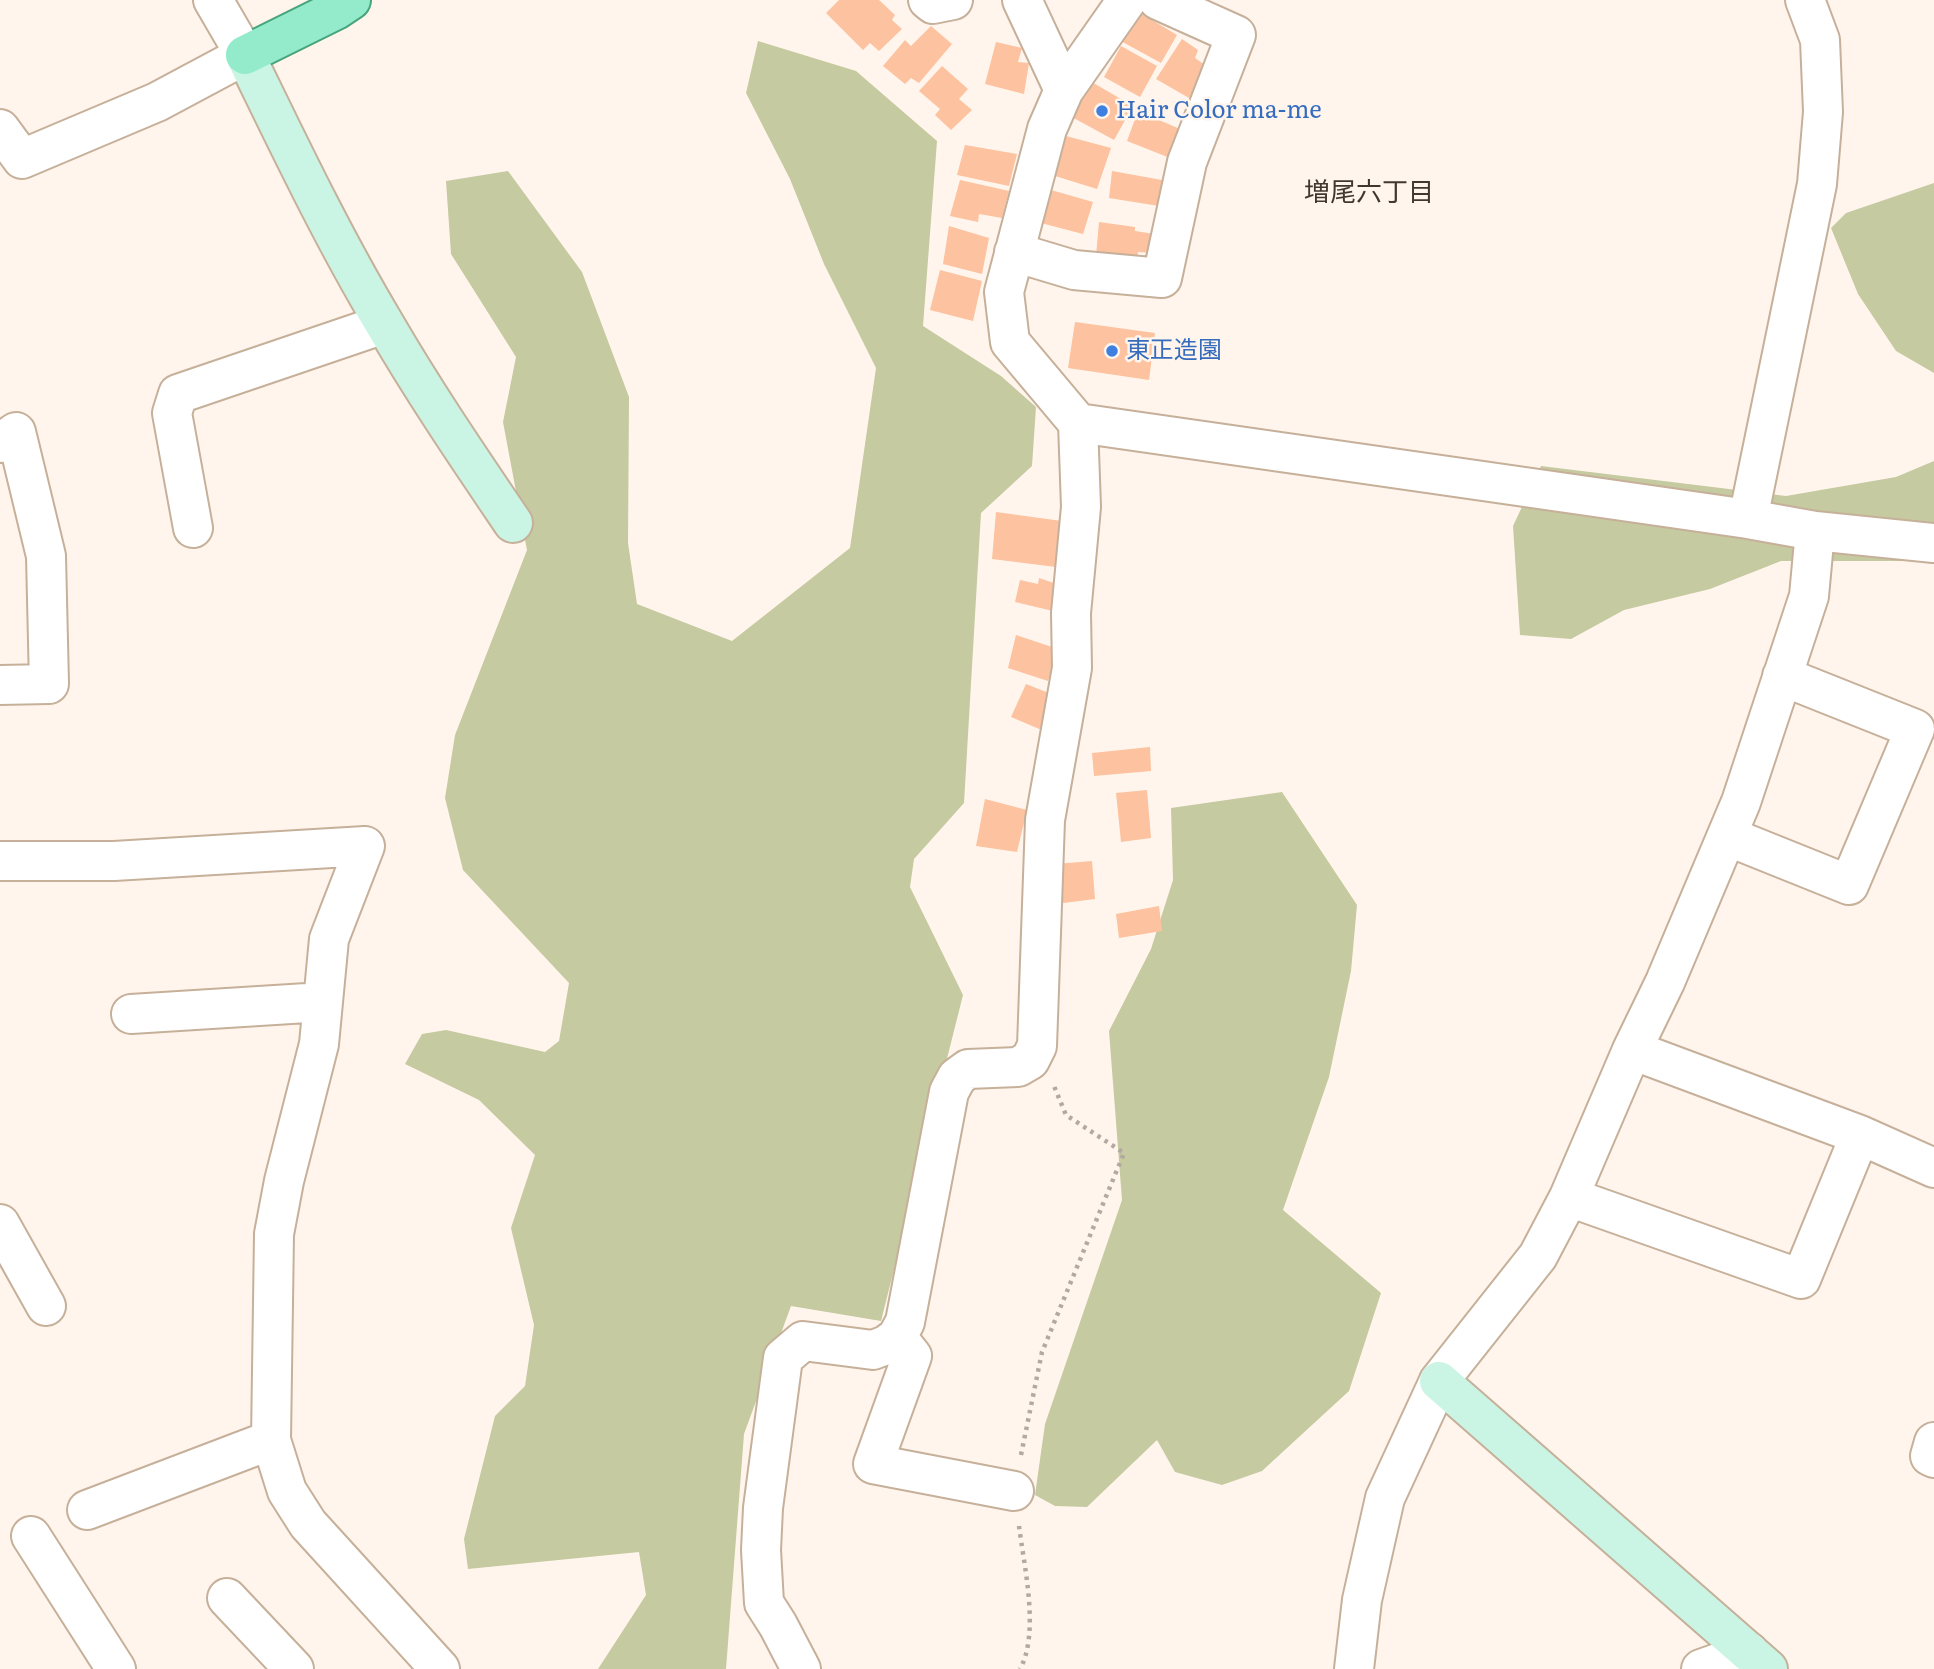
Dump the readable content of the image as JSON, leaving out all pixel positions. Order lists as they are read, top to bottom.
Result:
{
  "districts": ["増尾六丁目"],
  "places": ["Hair Color ma-me", "東正造園"]
}
